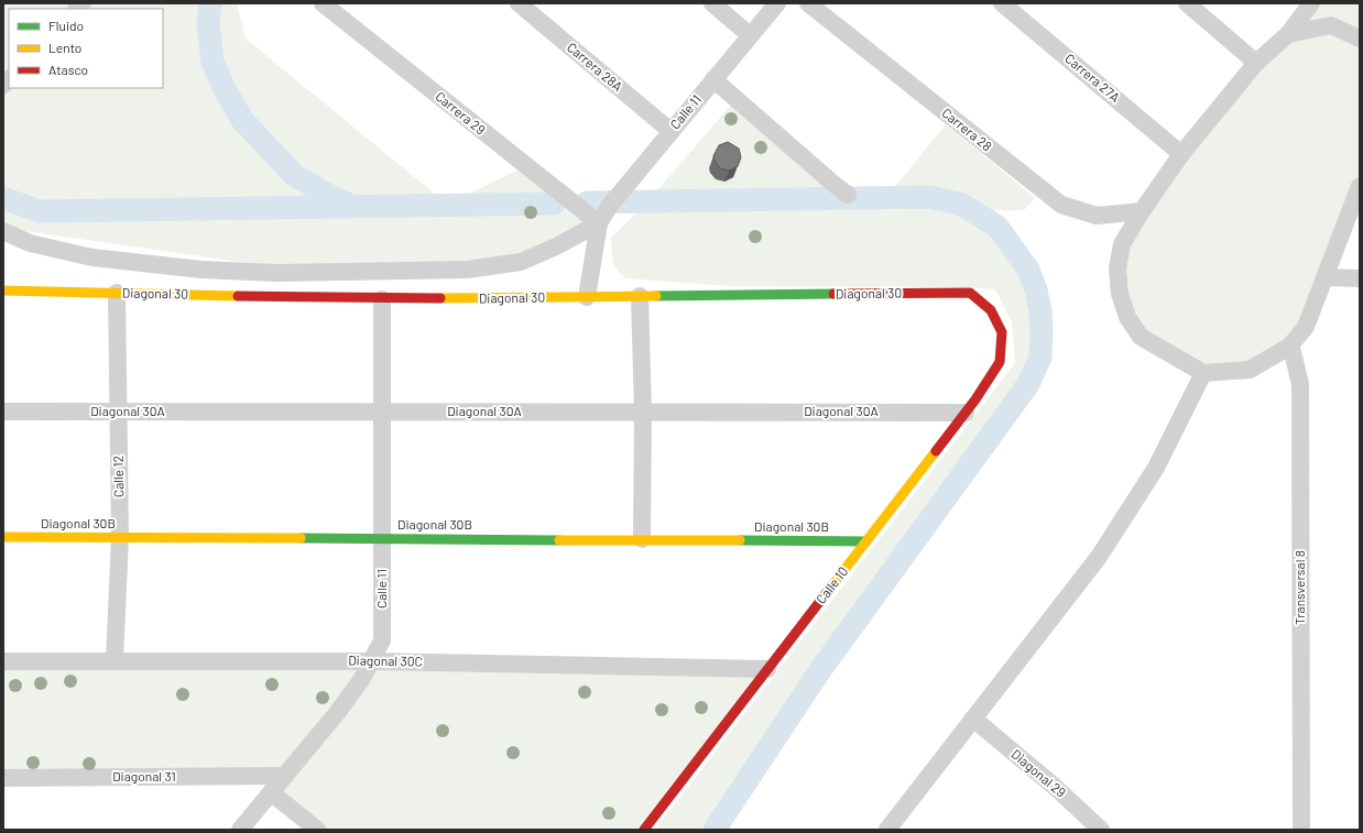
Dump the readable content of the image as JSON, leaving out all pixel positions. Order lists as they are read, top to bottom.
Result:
{
  "streets": {
    "street": [
      "Carrera 28A",
      "Carrera 27A",
      "Calle 11",
      "Carrera 29",
      "Carrera 28",
      "Diagonal 30",
      "Diagonal 30A",
      "Calle 12",
      "Diagonal 30B",
      "Calle 10",
      "Transversal 8",
      "Diagonal 30C",
      "Diagonal 29",
      "Diagonal 31"
    ]
  },
  "crossings": [
    ["Carrera 28A", "Calle 11"],
    ["Calle 11", "Carrera 29"],
    ["Calle 11", "Diagonal 30"],
    ["Calle 11", "Diagonal 30A"],
    ["Calle 11", "Diagonal 30B"],
    ["Calle 11", "Diagonal 30C"],
    ["Calle 11", "Diagonal 31"],
    ["Carrera 29", "Diagonal 30"],
    ["Diagonal 30", "Calle 12"],
    ["Diagonal 30", "Calle 10"],
    ["Diagonal 30A", "Calle 12"],
    ["Diagonal 30A", "Calle 10"],
    ["Calle 12", "Diagonal 30B"],
    ["Calle 12", "Diagonal 30C"],
    ["Diagonal 30B", "Calle 10"],
    ["Calle 10", "Diagonal 30C"]
  ],
  "legend": ["Fluido", "Lento", "Atasco"]
}
